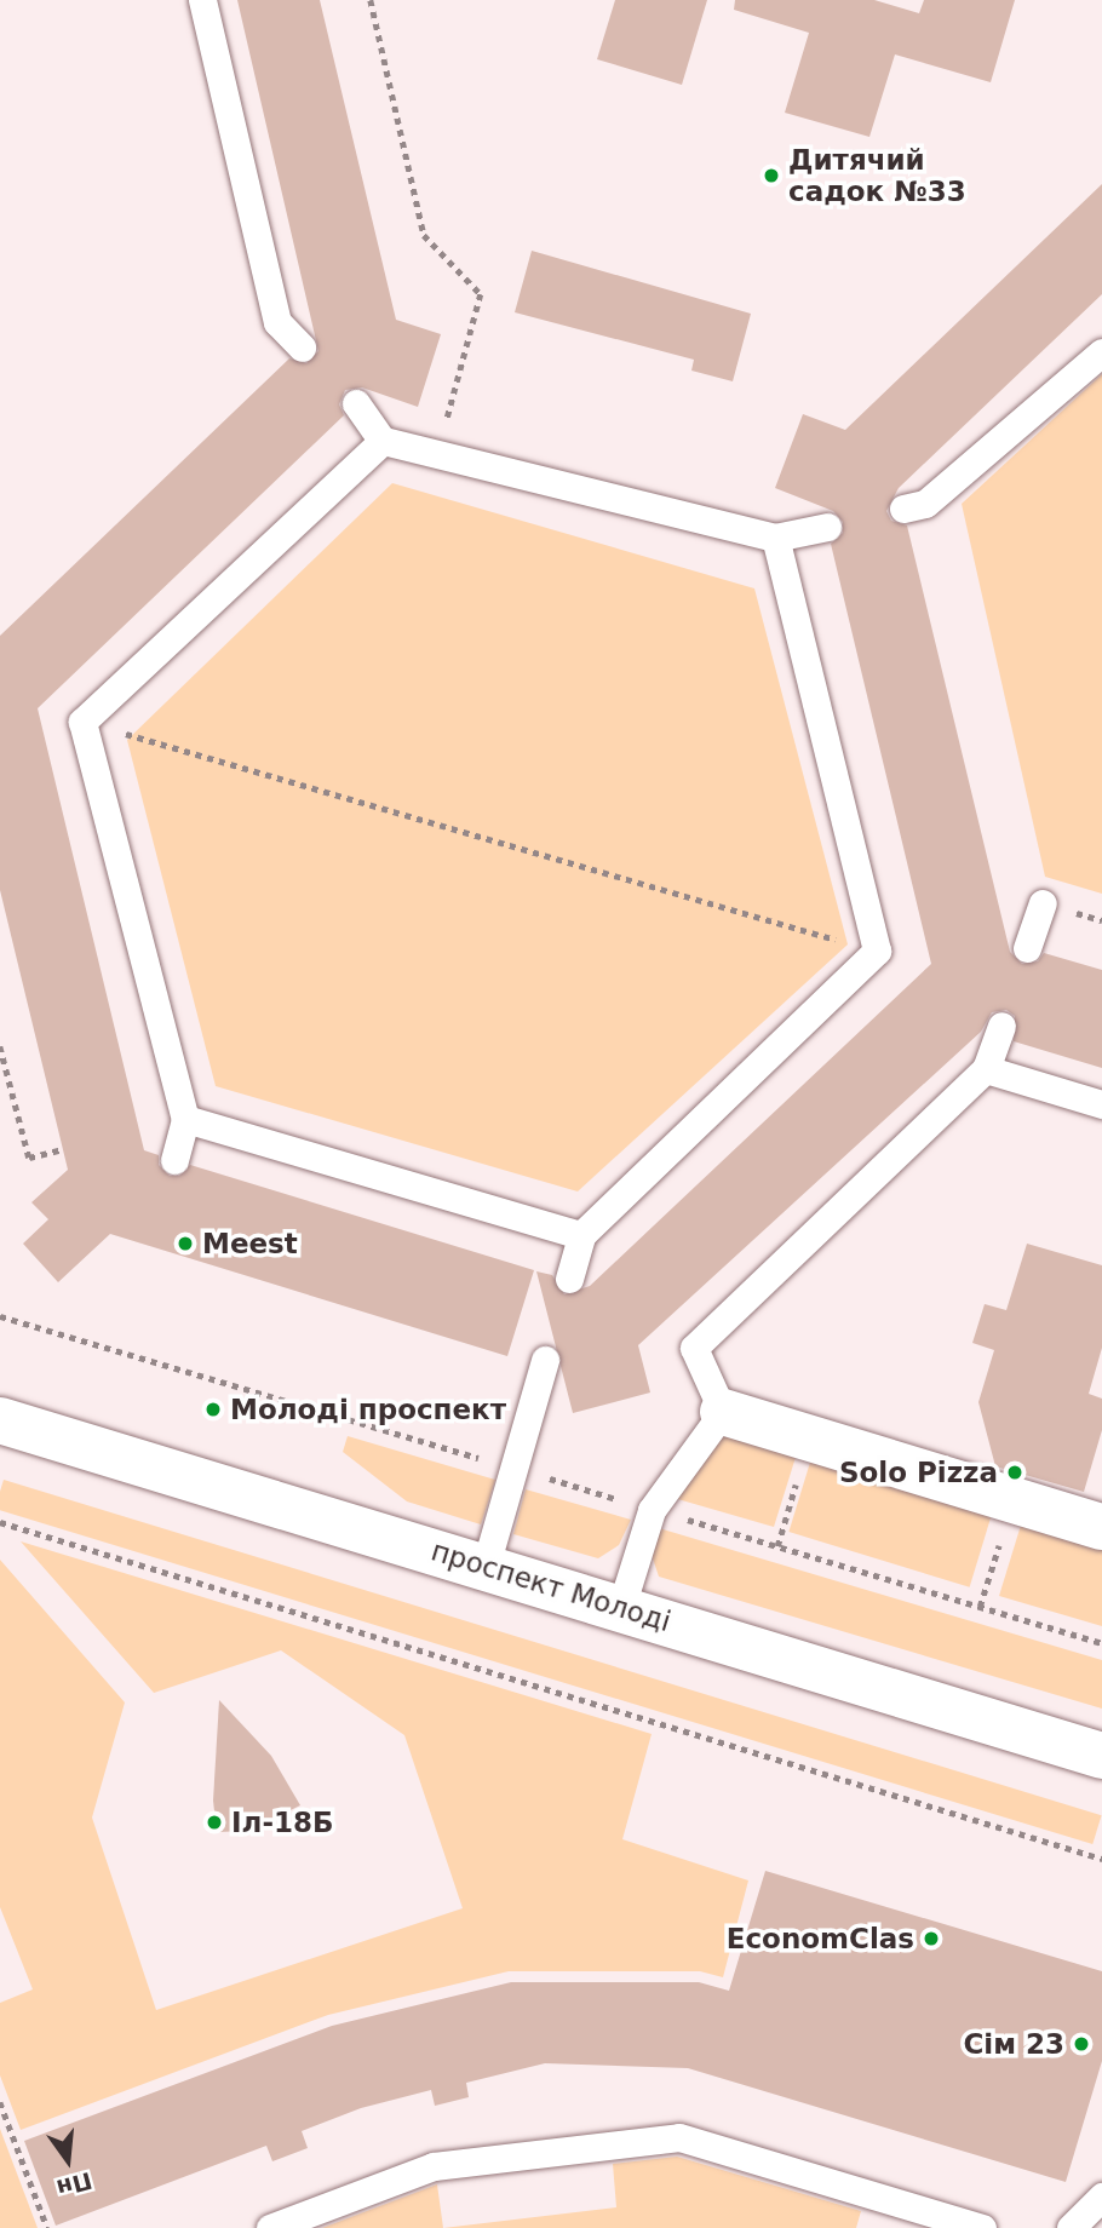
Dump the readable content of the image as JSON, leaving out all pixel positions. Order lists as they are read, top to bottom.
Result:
{
  "streets": {
    "street": ["проспект Молоді"]
  },
  "places": [
    "Дитячий садок №33",
    "Meest",
    "Молоді проспект",
    "Solo Pizza",
    "Іл-18Б",
    "EconomClas",
    "Сім 23"
  ],
  "north": "bottom"
}
